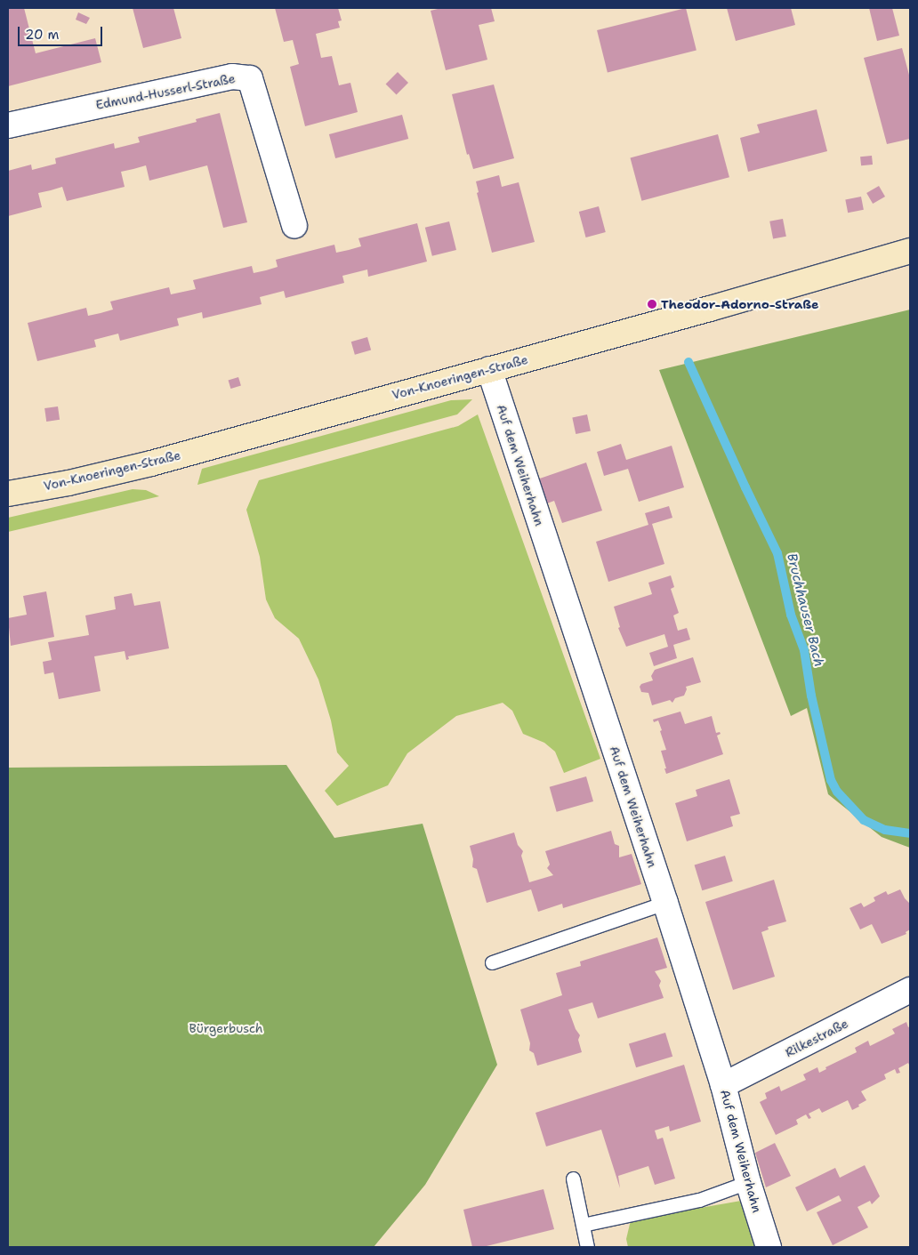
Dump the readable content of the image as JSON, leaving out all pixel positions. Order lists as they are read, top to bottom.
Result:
{
  "streets": {
    "main road": ["Von-Knoeringen-Straße"],
    "street": ["Edmund-Husserl-Straße", "Auf dem Weiherhahn", "Rilkestraße"]
  },
  "crossings": [
    ["Von-Knoeringen-Straße", "Auf dem Weiherhahn"],
    ["Auf dem Weiherhahn", "Rilkestraße"]
  ],
  "water": ["Bruchhauser Bach"],
  "parks": ["Bürgerbusch"],
  "places": ["Theodor-Adorno-Straße"],
  "scale_bar": "20 m"
}
